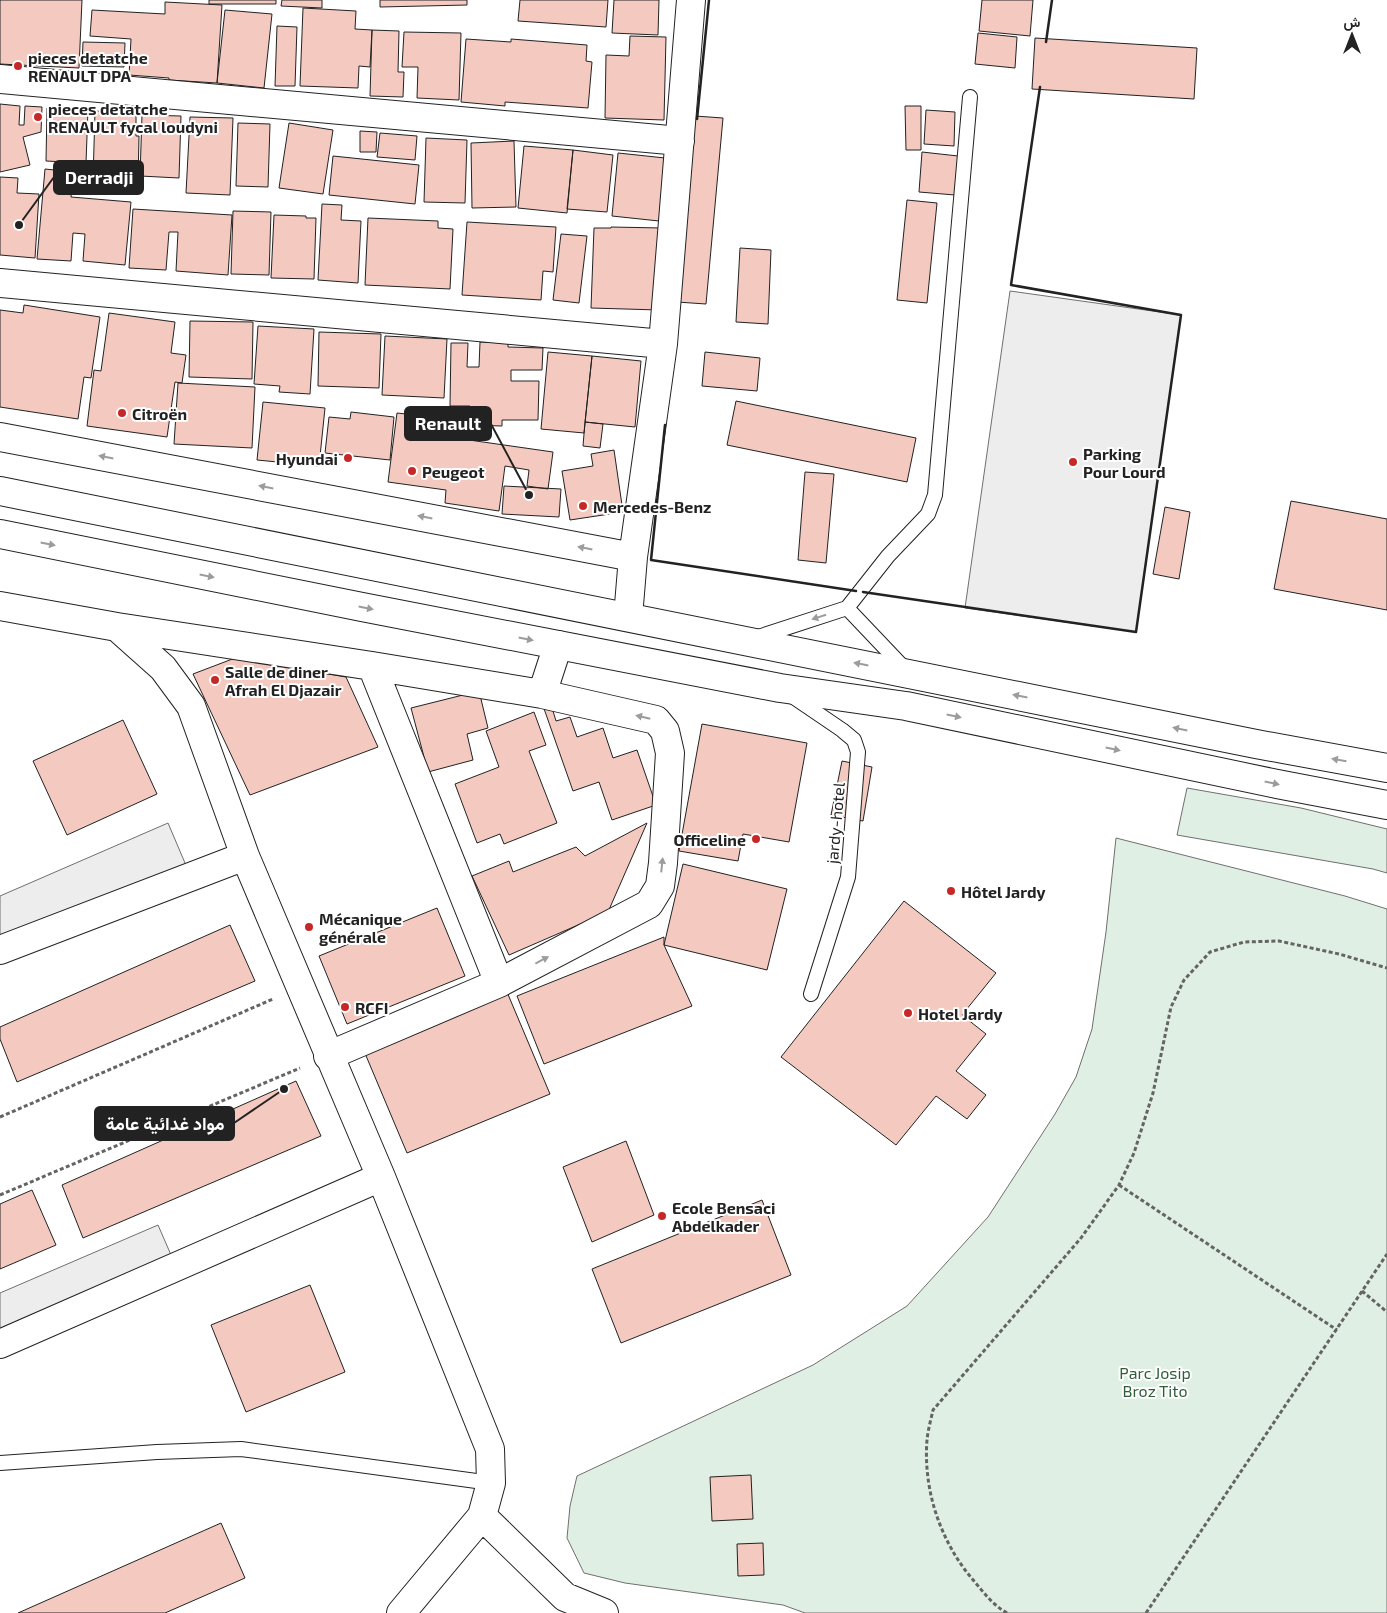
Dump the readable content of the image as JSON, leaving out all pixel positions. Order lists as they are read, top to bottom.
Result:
{
  "streets": {
    "lane": ["jardy-hotel"]
  },
  "parks": ["Parc Josip Broz Tito"],
  "places": [
    "pieces detatche RENAULT DPA",
    "pieces detatche RENAULT fycal loudyni",
    "Derradji",
    "Citroën",
    "Hyundai",
    "Parking Pour Lourd",
    "Peugeot",
    "Renault",
    "Mercedes-Benz",
    "Salle de diner Afrah El Djazair",
    "Officeline",
    "Hôtel Jardy",
    "Mécanique générale",
    "RCFI",
    "Hotel Jardy",
    "مواد غدائية عامة",
    "Ecole Bensaci Abdelkader"
  ],
  "north": "top"
}
